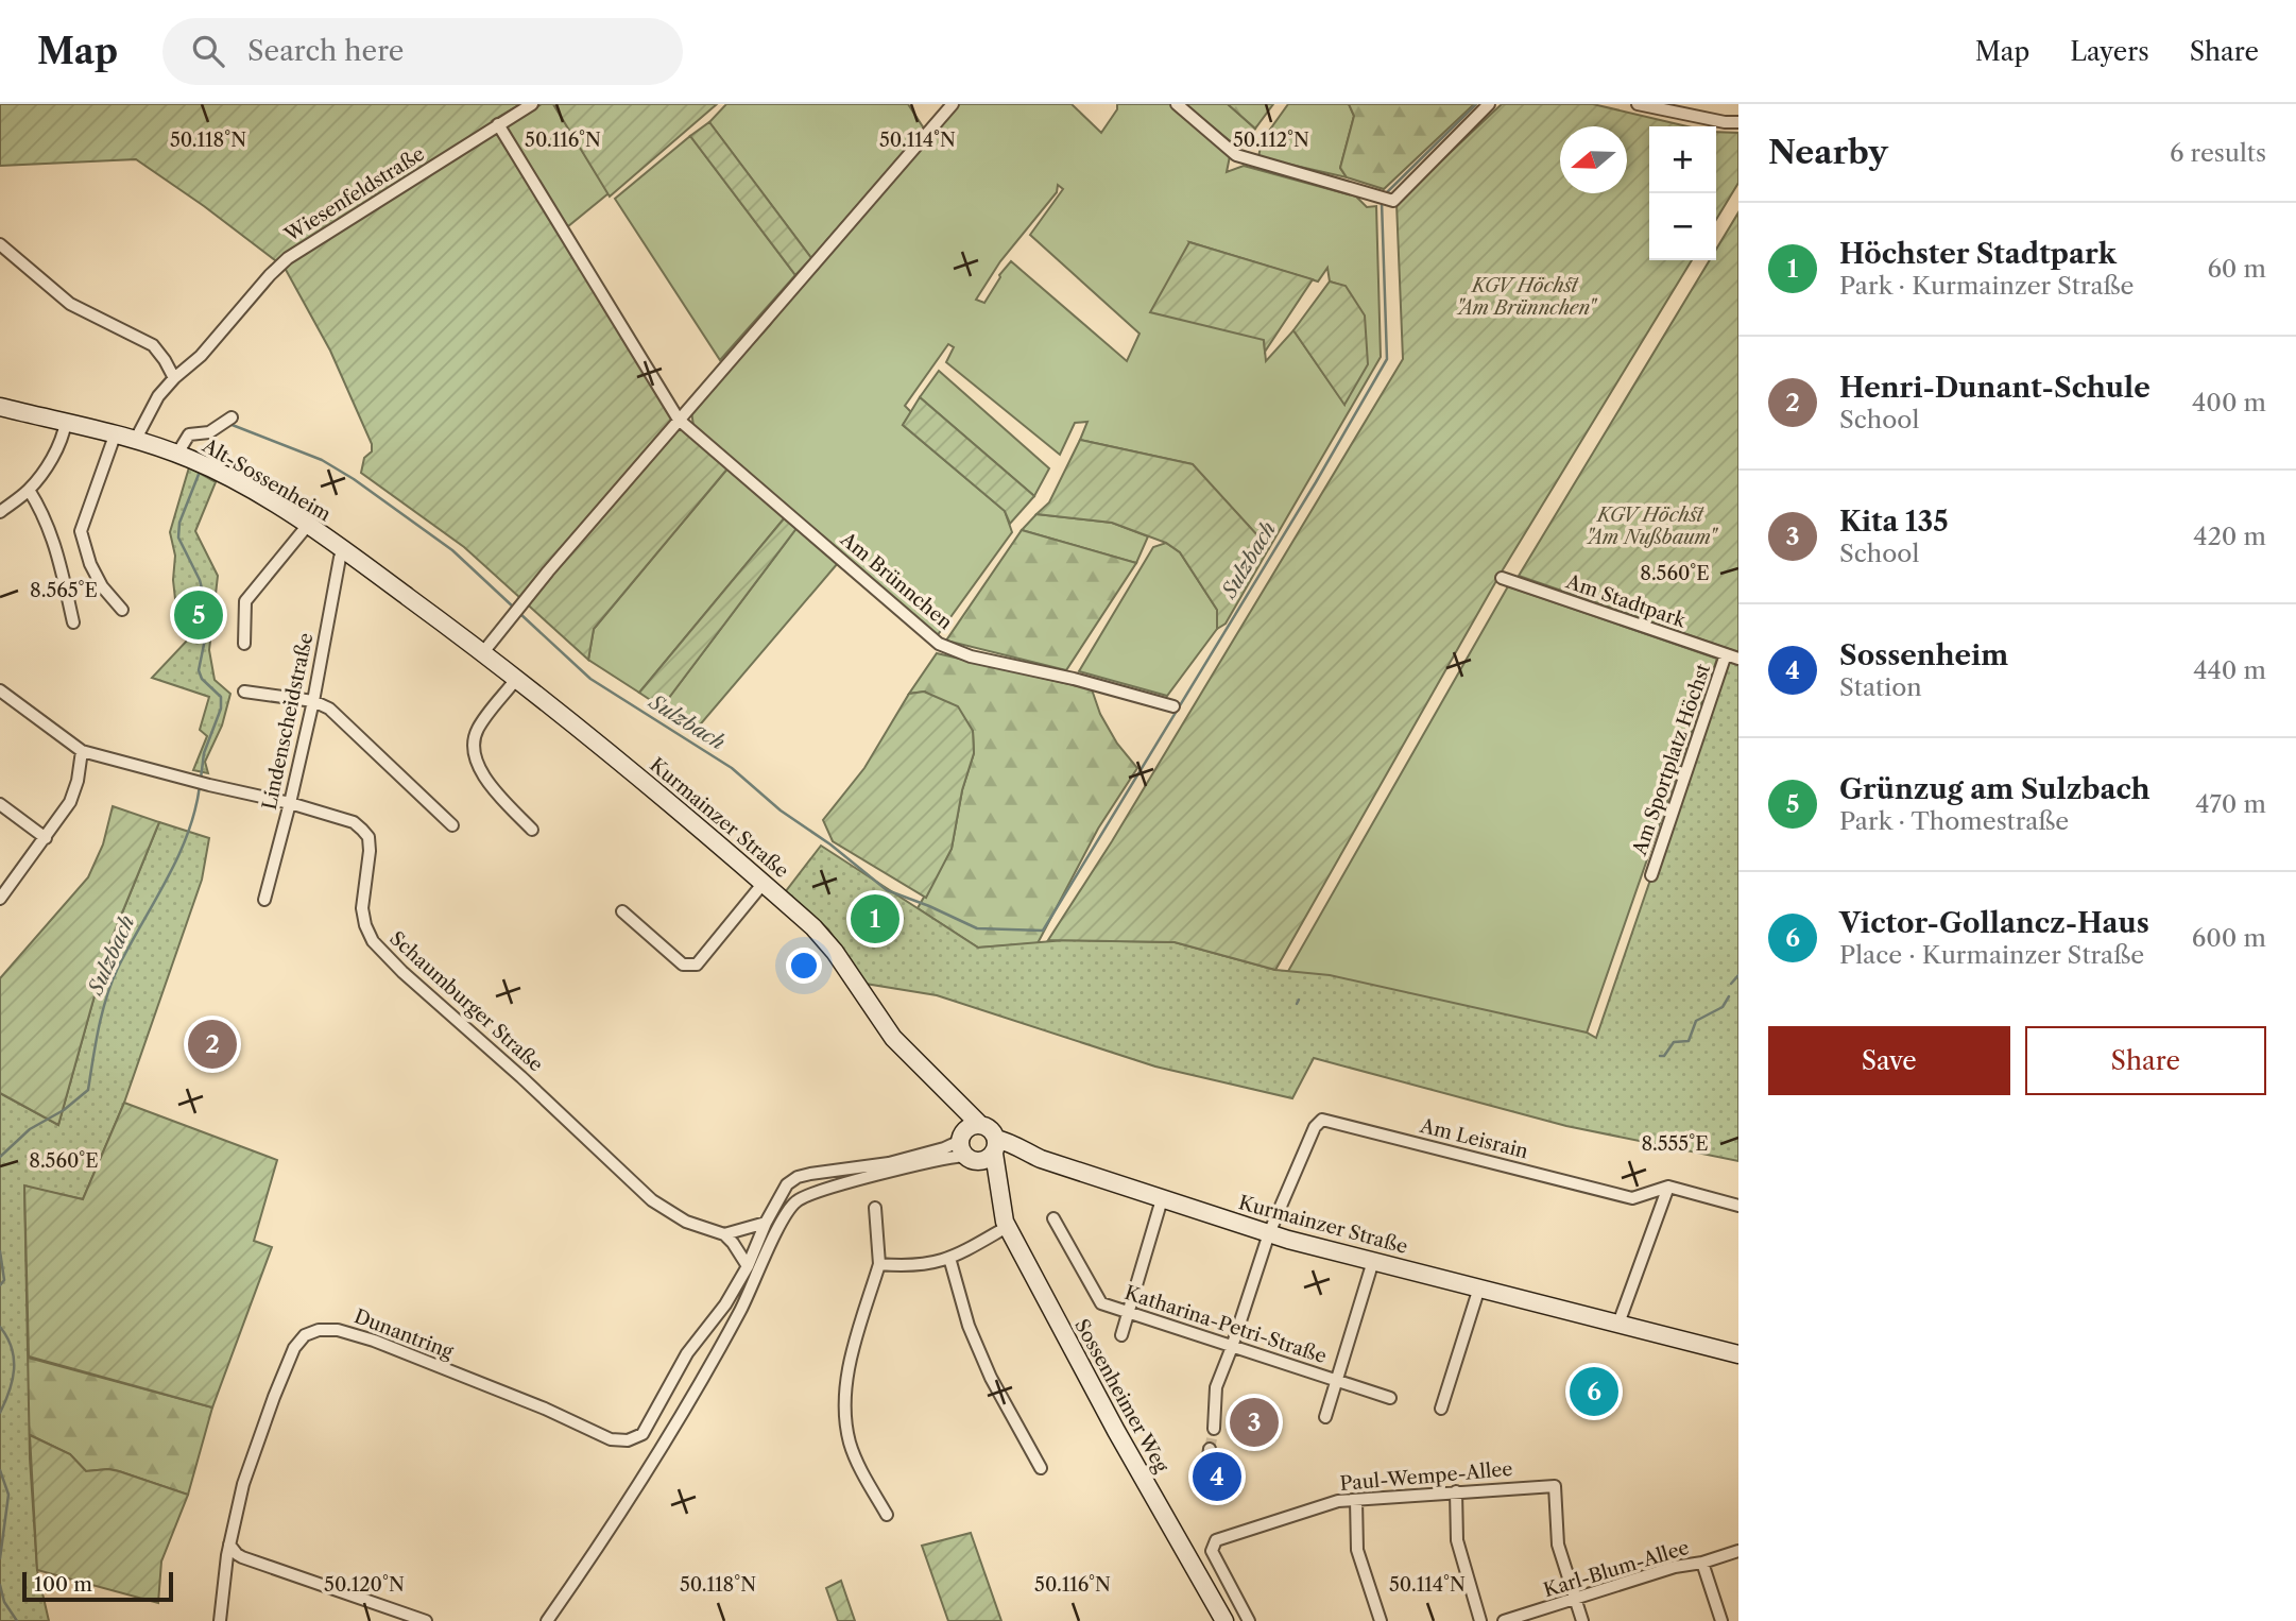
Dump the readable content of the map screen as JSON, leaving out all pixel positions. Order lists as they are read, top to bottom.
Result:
{
  "streets": {
    "main road": ["Alt-Sossenheim", "Kurmainzer Straße", "Sossenheimer Weg"],
    "street": [
      "Wiesenfeldstraße",
      "Am Brünnchen",
      "Am Stadtpark",
      "Lindenscheidstraße",
      "Am Sportplatz Höchst",
      "Schaumburger Straße",
      "Am Leisrain",
      "Katharina-Petri-Straße",
      "Dunantring",
      "Paul-Wempe-Allee",
      "Karl-Blum-Allee"
    ]
  },
  "crossings": [
    ["Wiesenfeldstraße", "Alt-Sossenheim"],
    ["Wiesenfeldstraße", "Am Brünnchen"],
    ["Alt-Sossenheim", "Lindenscheidstraße"],
    ["Alt-Sossenheim", "Kurmainzer Straße"],
    ["Am Stadtpark", "Am Sportplatz Höchst"],
    ["Lindenscheidstraße", "Schaumburger Straße"],
    ["Kurmainzer Straße", "Am Leisrain"],
    ["Kurmainzer Straße", "Sossenheimer Weg"],
    ["Paul-Wempe-Allee", "Karl-Blum-Allee"]
  ],
  "water": ["Sulzbach"],
  "parks": ["KGV Höchst \"Am Brünnchen\"", "KGV Höchst \"Am Nußbaum\""],
  "scale_bar": "100 m",
  "north": "left",
  "page": {
    "header": "Map",
    "search": "Search here",
    "nav": ["Map", "Layers", "Share"],
    "heading": ["Nearby", "6 results"],
    "map_buttons": ["+", "−"],
    "list": [
      {
        "mark": "1",
        "name": "Höchster Stadtpark",
        "note": "Park · Kurmainzer Straße",
        "value": "60 m"
      },
      {
        "mark": "2",
        "name": "Henri-Dunant-Schule",
        "note": "School",
        "value": "400 m"
      },
      {
        "mark": "3",
        "name": "Kita 135",
        "note": "School",
        "value": "420 m"
      },
      {
        "mark": "4",
        "name": "Sossenheim",
        "note": "Station",
        "value": "440 m"
      },
      {
        "mark": "5",
        "name": "Grünzug am Sulzbach",
        "note": "Park · Thomestraße",
        "value": "470 m"
      },
      {
        "mark": "6",
        "name": "Victor-Gollancz-Haus",
        "note": "Place · Kurmainzer Straße",
        "value": "600 m"
      }
    ],
    "pins": [
      "5",
      "1",
      "2",
      "6",
      "3",
      "4"
    ],
    "buttons": ["Save", "Share"],
    "scale": "100 m"
  },
  "coordinates": [
    "50.118°N",
    "50.116°N",
    "50.114°N",
    "50.112°N",
    "8.560°E",
    "8.565°E",
    "8.555°E",
    "50.120°N"
  ]
}
